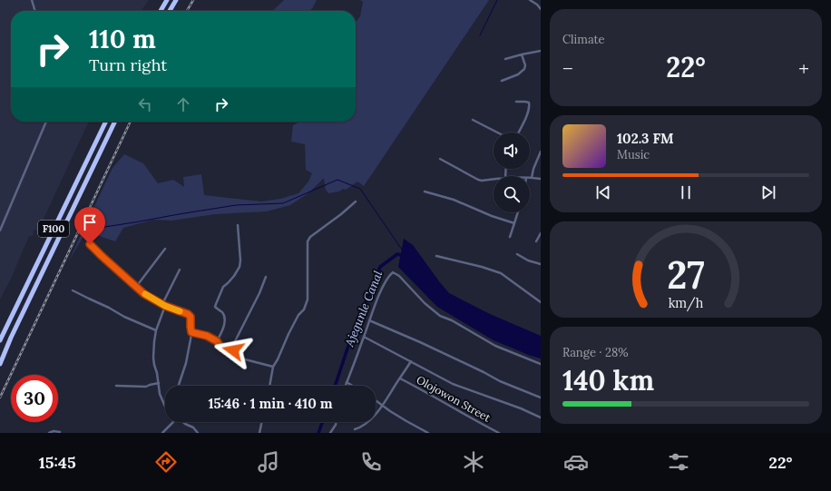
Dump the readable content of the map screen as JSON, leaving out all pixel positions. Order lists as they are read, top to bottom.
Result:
{
  "streets": {
    "highway": ["F100"],
    "street": ["Olojowon Street"]
  },
  "water": ["Ajegunle Canal"],
  "page": {
    "tile": [
      "Climate",
      ["Range · 28%", "140 km"]
    ],
    "turn": ["110 m", "Turn right"],
    "heat": ["−", "22°", "+"],
    "song": ["102.3 FM", "Music"],
    "limit": "30",
    "trip": "15:46 · 1 min · 410 m",
    "tabs": ["15:45", "22°"],
    "gauge": ["27", "km/h"]
  }
}
